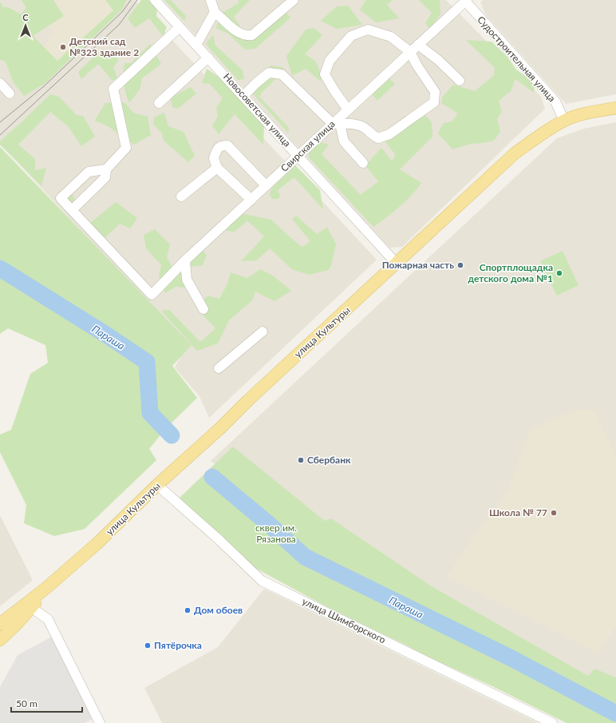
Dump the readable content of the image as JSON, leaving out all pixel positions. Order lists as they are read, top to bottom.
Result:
{
  "streets": {
    "main road": ["улица Культуры"],
    "street": [
      "Судостроительная улица",
      "Новосоветская улица",
      "Свирская улица",
      "улица Шимборского"
    ]
  },
  "crossings": [
    ["Судостроительная улица", "Свирская улица"],
    ["Судостроительная улица", "улица Культуры"],
    ["Новосоветская улица", "Свирская улица"],
    ["Новосоветская улица", "улица Культуры"],
    ["улица Культуры", "улица Шимборского"]
  ],
  "water": ["Параша"],
  "parks": ["сквер им. Рязанова"],
  "places": [
    "Детский сад №323 здание 2",
    "Пожарная часть",
    "Спортплощадка детского дома №1",
    "Сбербанк",
    "Школа № 77",
    "Дом обоев",
    "Пятёрочка"
  ],
  "scale_bar": "50 m",
  "north": "top"
}
